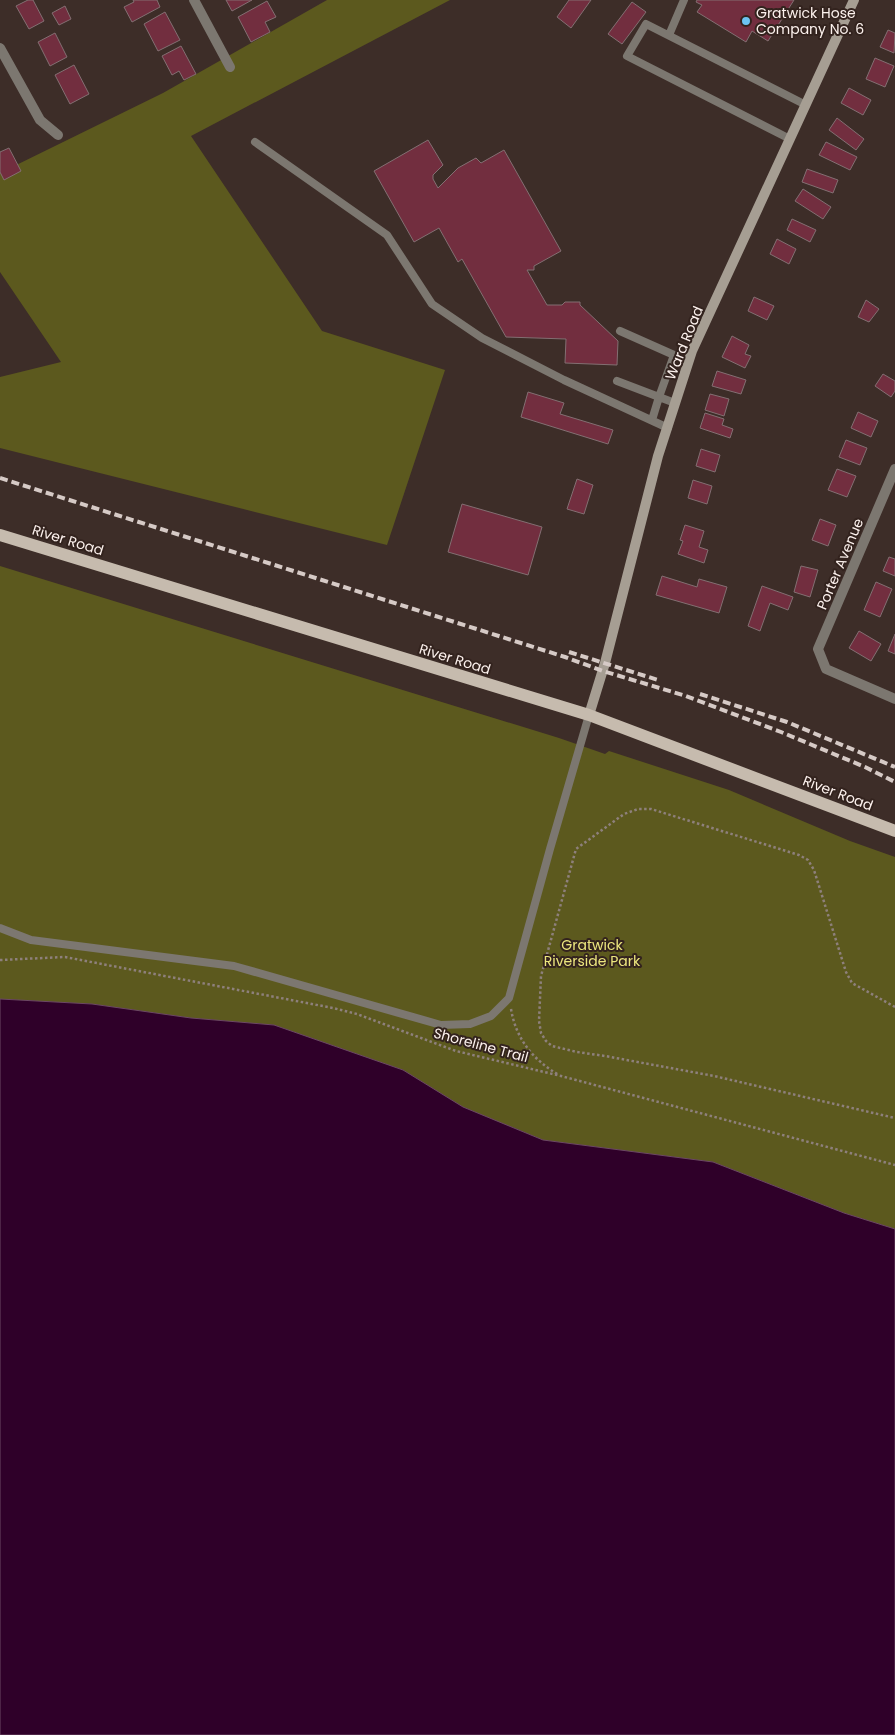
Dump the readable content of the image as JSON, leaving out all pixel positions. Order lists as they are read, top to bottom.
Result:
{
  "streets": {
    "main road": ["Ward Road", "River Road"],
    "street": ["Porter Avenue"],
    "path": ["Shoreline Trail"]
  },
  "crossings": [
    ["Ward Road", "River Road"]
  ],
  "parks": ["Gratwick Riverside Park"],
  "places": ["Gratwick Hose Company No. 6"]
}
